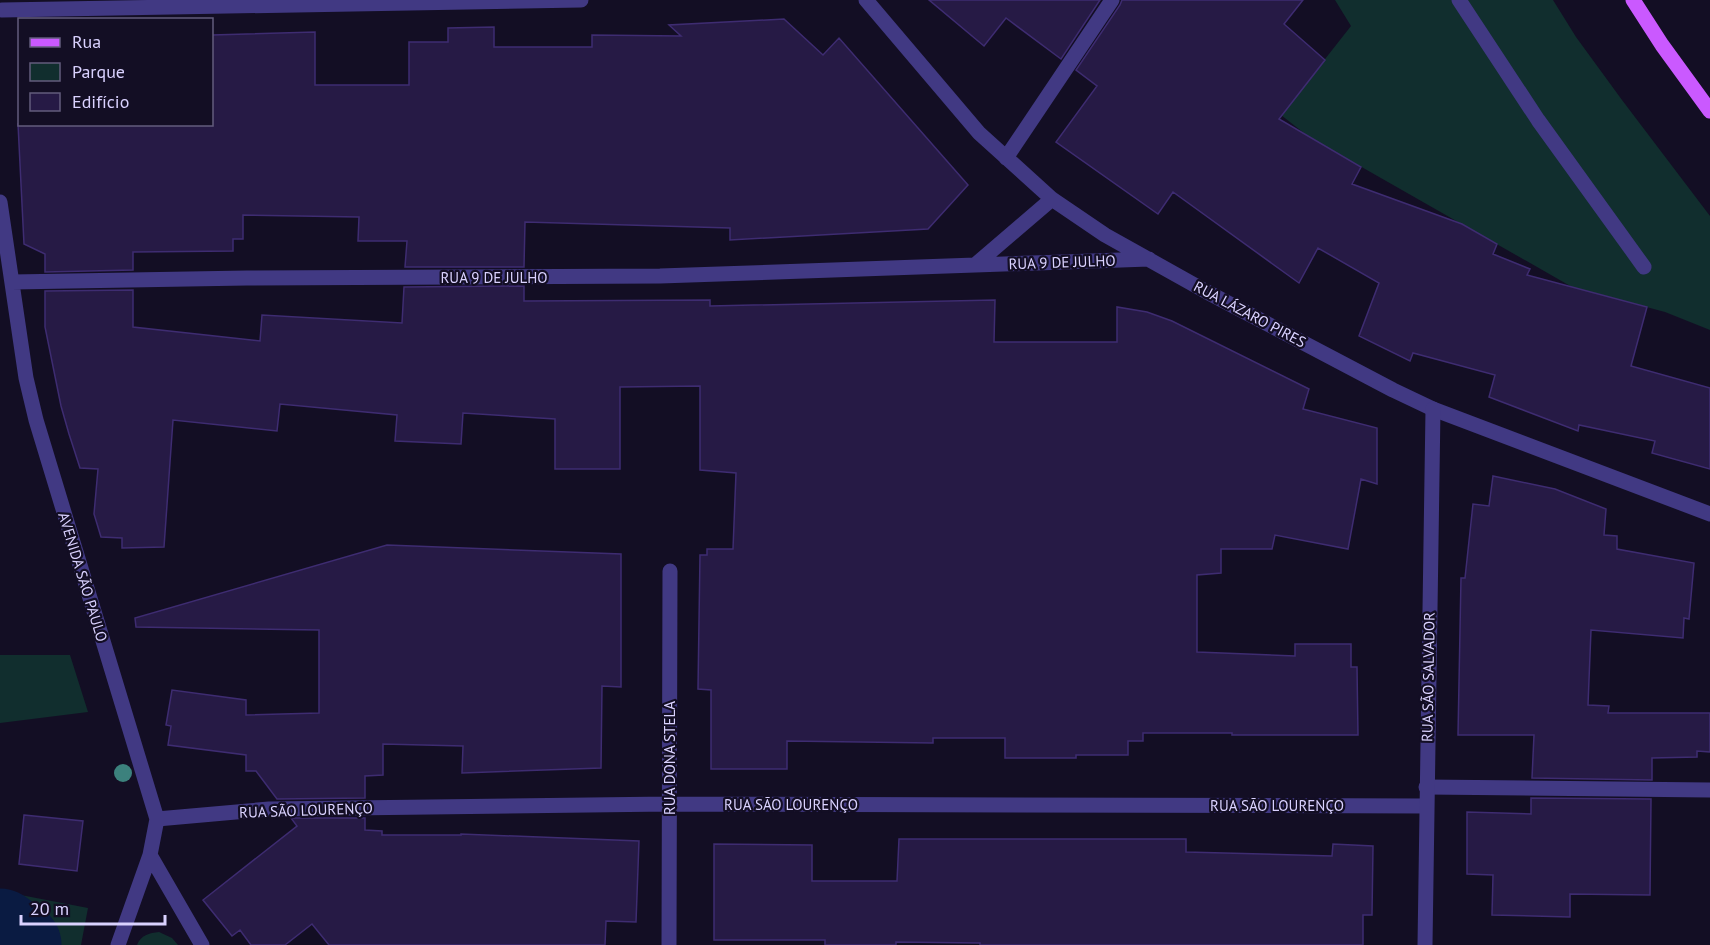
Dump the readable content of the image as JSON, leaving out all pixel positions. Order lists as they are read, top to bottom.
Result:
{
  "streets": {
    "street": [
      "RUA 9 DE JULHO",
      "RUA LÁZARO PIRES",
      "AVENIDA SÃO PAULO",
      "RUA SÃO SALVADOR",
      "RUA DONA STELA",
      "RUA SÃO LOURENÇO"
    ]
  },
  "crossings": [
    ["RUA 9 DE JULHO", "RUA LÁZARO PIRES"],
    ["RUA 9 DE JULHO", "AVENIDA SÃO PAULO"],
    ["RUA LÁZARO PIRES", "RUA SÃO SALVADOR"],
    ["AVENIDA SÃO PAULO", "RUA SÃO LOURENÇO"],
    ["RUA SÃO SALVADOR", "RUA SÃO LOURENÇO"],
    ["RUA DONA STELA", "RUA SÃO LOURENÇO"]
  ],
  "legend": ["Rua", "Parque", "Edifício"],
  "scale_bar": "20 m"
}
